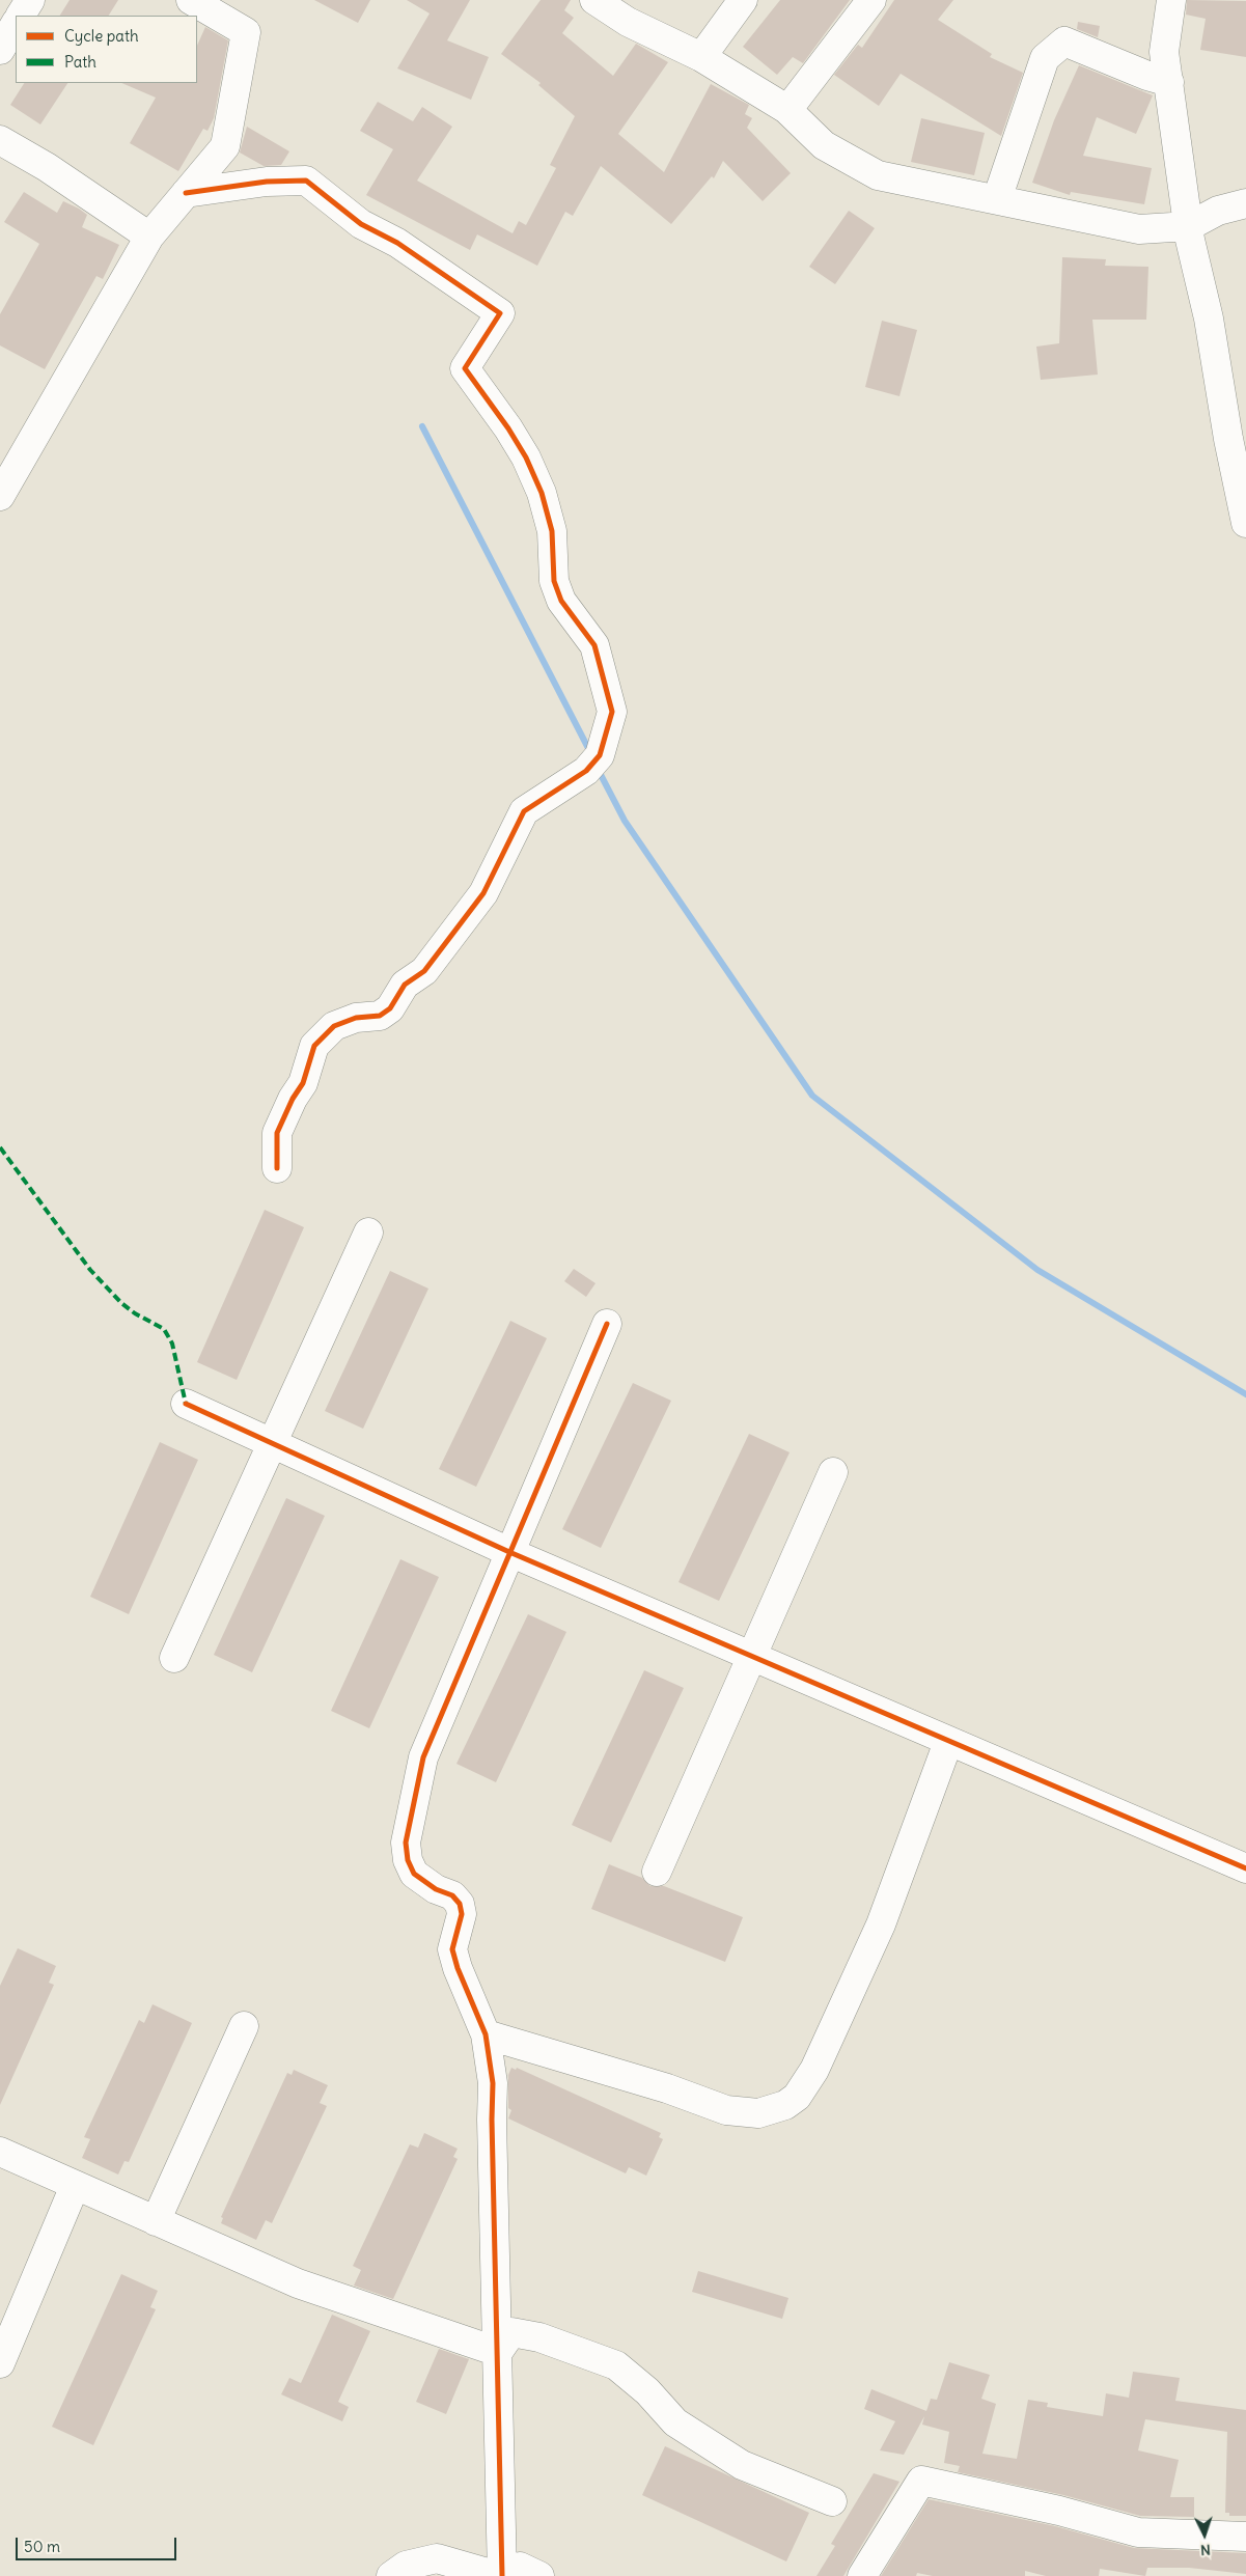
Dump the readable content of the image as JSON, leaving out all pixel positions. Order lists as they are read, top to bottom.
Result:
{
  "legend": ["Cycle path", "Path"],
  "scale_bar": "50 m",
  "north": "bottom"
}
